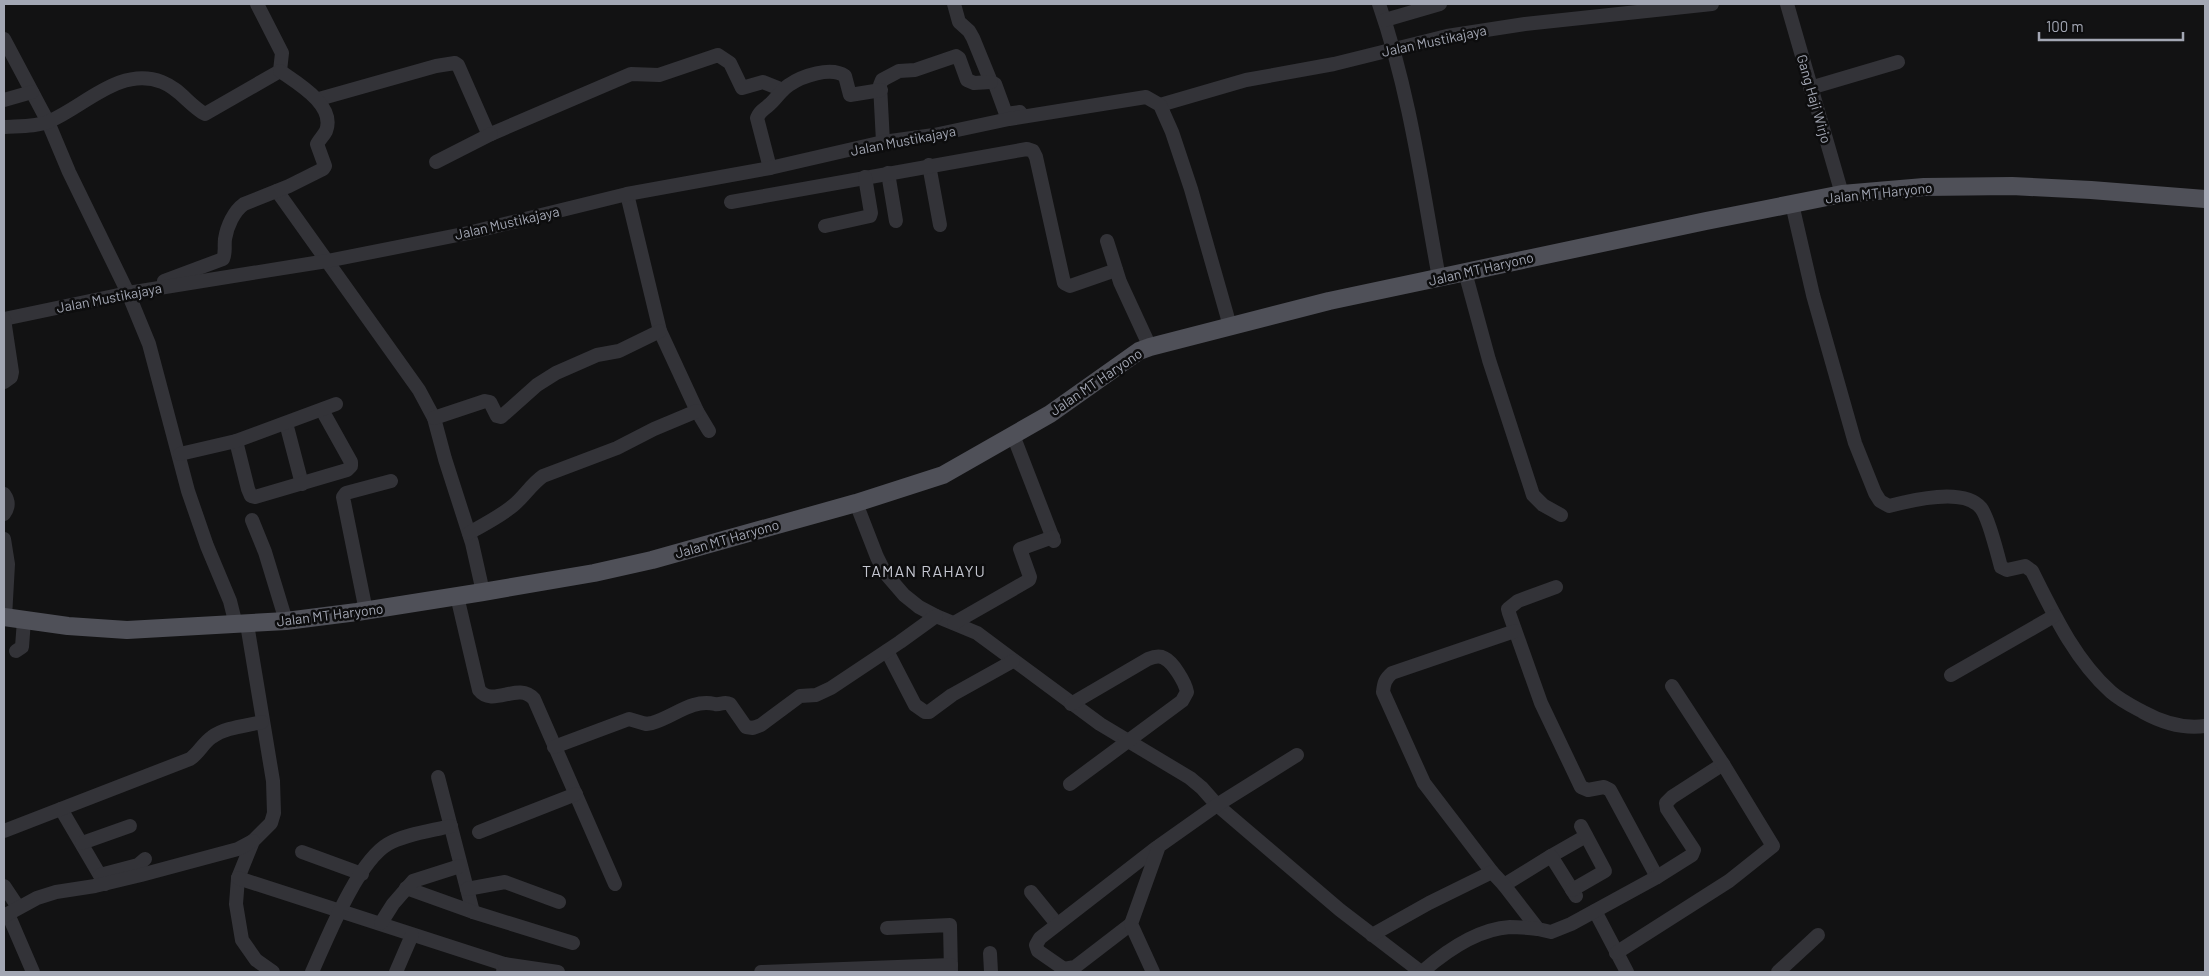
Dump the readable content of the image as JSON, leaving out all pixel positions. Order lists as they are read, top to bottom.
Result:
{
  "streets": {
    "main road": ["Jalan MT Haryono"],
    "street": ["Jalan Mustikajaya", "Gang Haji Wirjo"]
  },
  "crossings": [
    ["Gang Haji Wirjo", "Jalan MT Haryono"]
  ],
  "districts": ["TAMAN RAHAYU"],
  "scale_bar": "100 m"
}
